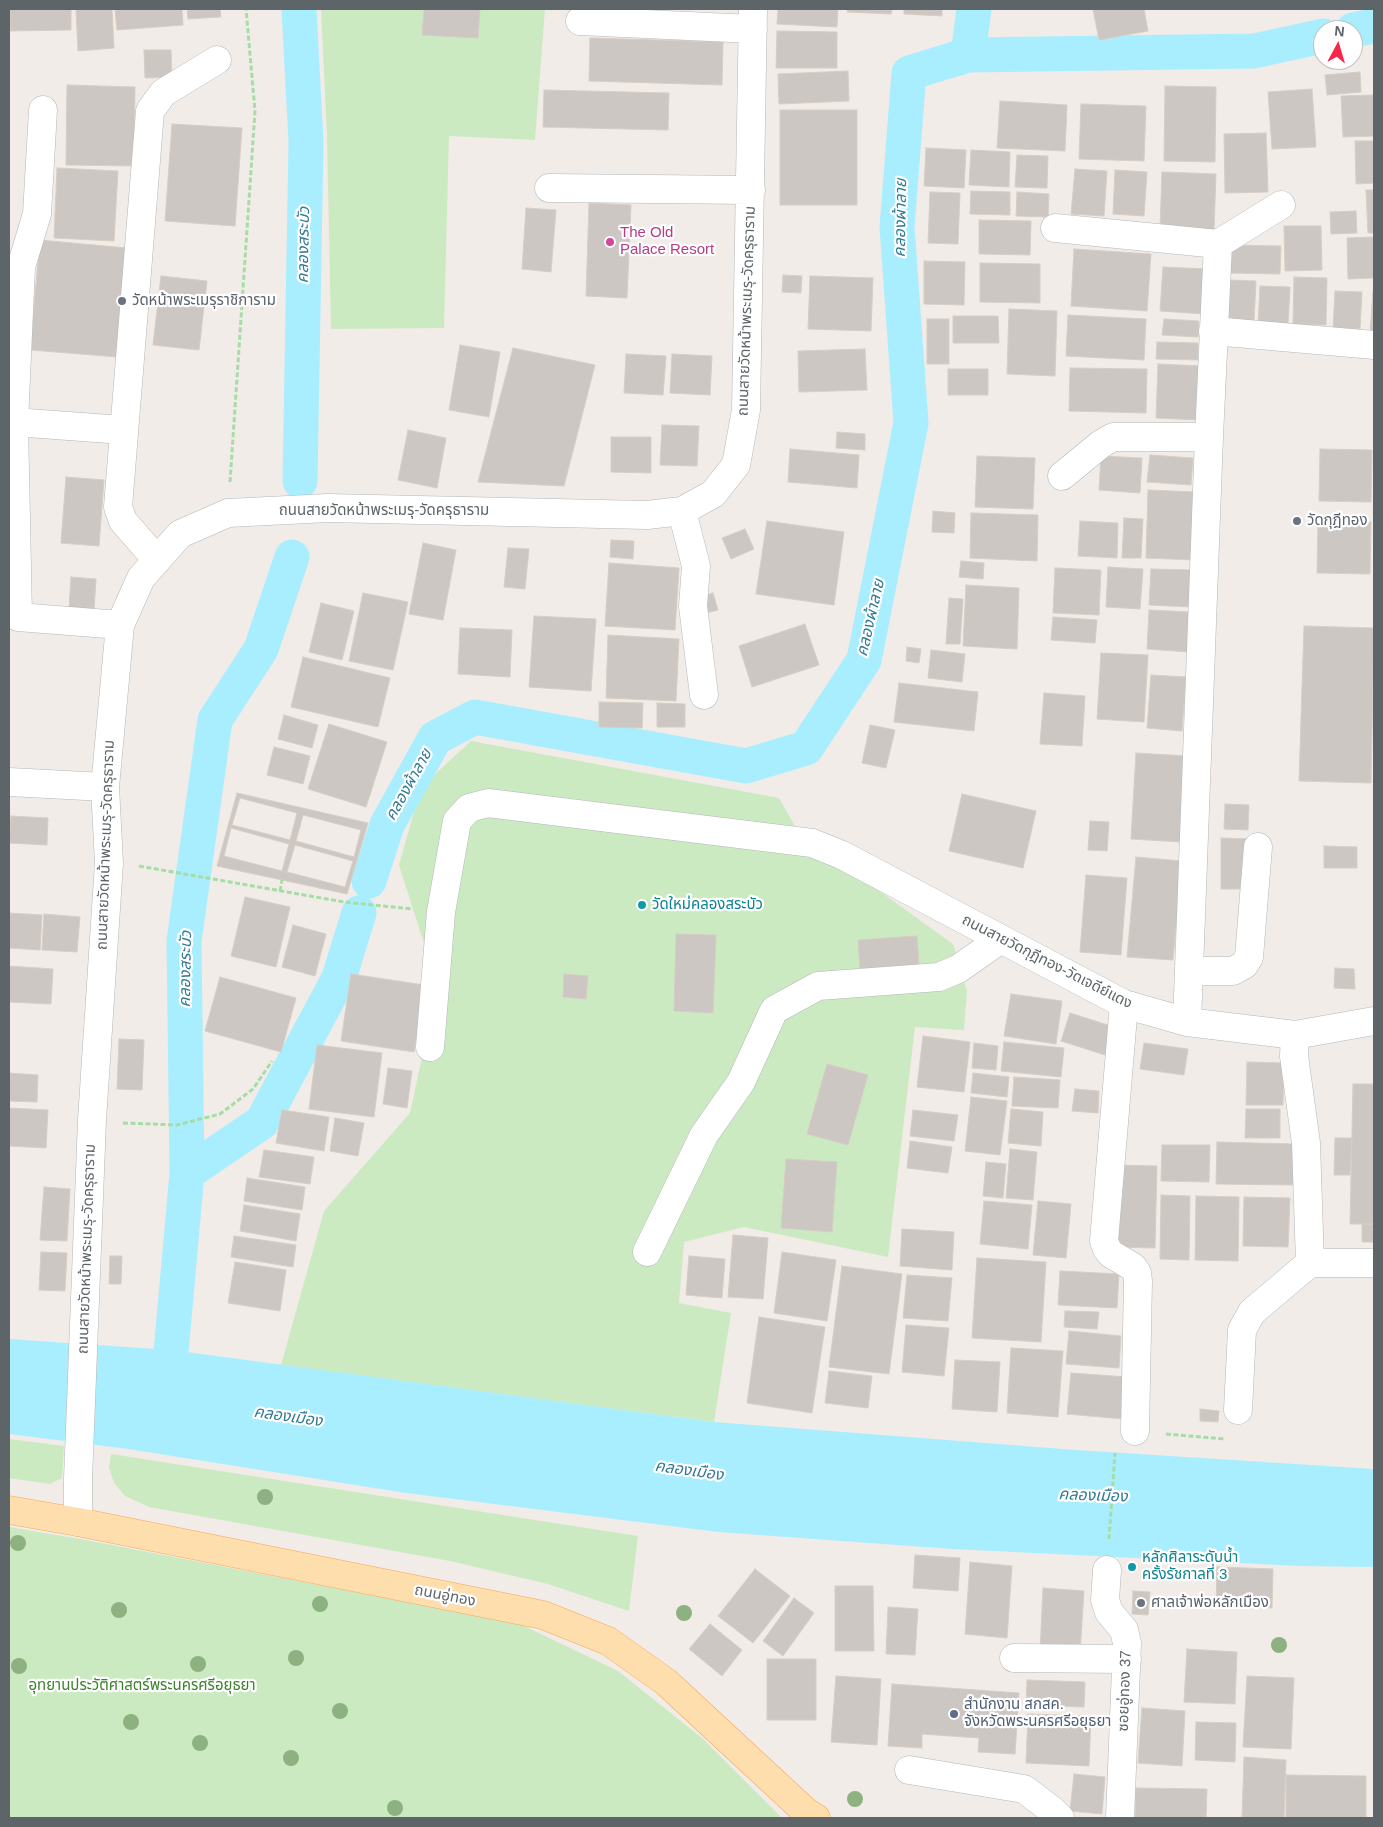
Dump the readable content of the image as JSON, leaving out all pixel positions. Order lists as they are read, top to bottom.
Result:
{
  "streets": {
    "main road": ["ถนนอู่ทอง"],
    "street": ["ถนนสายวัดหน้าพระเมรุ-วัดครุธาราม", "ถนนสายวัดกุฎีทอง-วัดเจดีย์แดง", "ซอยอู่ทอง 37"]
  },
  "crossings": [
    ["ถนนสายวัดหน้าพระเมรุ-วัดครุธาราม", "ถนนอู่ทอง"]
  ],
  "water": ["คลองผ้าลาย", "คลองสระบัว", "คลองเมือง"],
  "parks": ["อุทยานประวัติศาสตร์พระนครศรีอยุธยา"],
  "places": [
    "The Old Palace Resort",
    "วัดหน้าพระเมรุราชิการาม",
    "วัดกุฎีทอง",
    "วัดใหม่คลองสระบัว",
    "หลักศิลาระดับน้ำ ครั้งรัชกาลที่ 3",
    "ศาลเจ้าพ่อหลักเมือง",
    "สำนักงาน สกสค. จังหวัดพระนครศรีอยุธยา"
  ],
  "north": "top"
}
